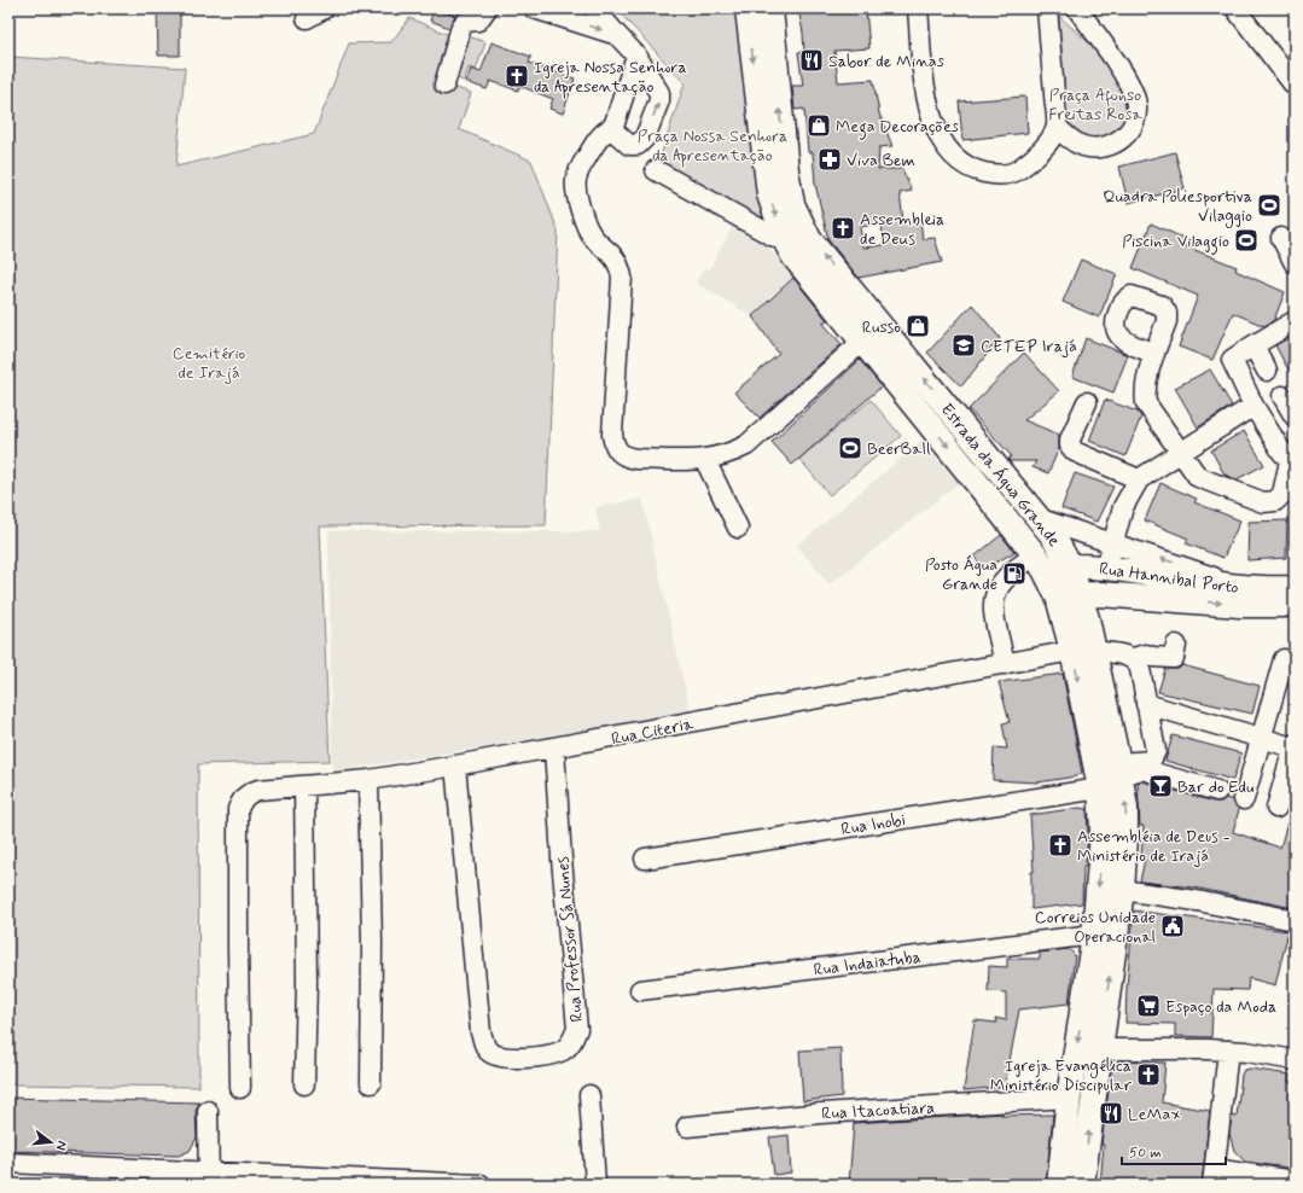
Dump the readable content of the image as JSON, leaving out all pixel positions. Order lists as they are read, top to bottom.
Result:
{
  "streets": {
    "main road": ["Estrada da Água Grande", "Rua Hannibal Porto"],
    "street": [
      "Rua Citeria",
      "Rua Inobi",
      "Rua Professor Sá Nunes",
      "Rua Indaiatuba",
      "Rua Itacoatiara"
    ]
  },
  "crossings": [
    ["Estrada da Água Grande", "Rua Hannibal Porto"],
    ["Estrada da Água Grande", "Rua Citeria"],
    ["Estrada da Água Grande", "Rua Inobi"],
    ["Estrada da Água Grande", "Rua Indaiatuba"],
    ["Estrada da Água Grande", "Rua Itacoatiara"],
    ["Rua Citeria", "Rua Professor Sá Nunes"]
  ],
  "parks": ["Praça Afonso Freitas Rosa", "Praça Nossa Senhora da Apresentação", "Cemitério de Irajá"],
  "places": {
    "restaurant": ["Sabor de Minas", "LeMax"],
    "church": [
      "Igreja Nossa Senhora da Apresentação",
      "Assembleia de Deus",
      "Assembléia de Deus - Ministério de Irajá",
      "Igreja Evangélica Ministério Discipular"
    ],
    "shop": ["Mega Decorações", "Russo"],
    "pharmacy": ["Viva Bem"],
    "sports": ["Quadra Poliesportiva Vilaggio", "Piscina Vilaggio", "BeerBall"],
    "school or university": ["CETEP Irajá"],
    "fuel station": ["Posto Água Grande"],
    "bar": ["Bar do Edu"],
    "public building": ["Correios Unidade Operacional"],
    "supermarket": ["Espaço da Moda"]
  },
  "scale_bar": "50 m",
  "north": "right"
}
